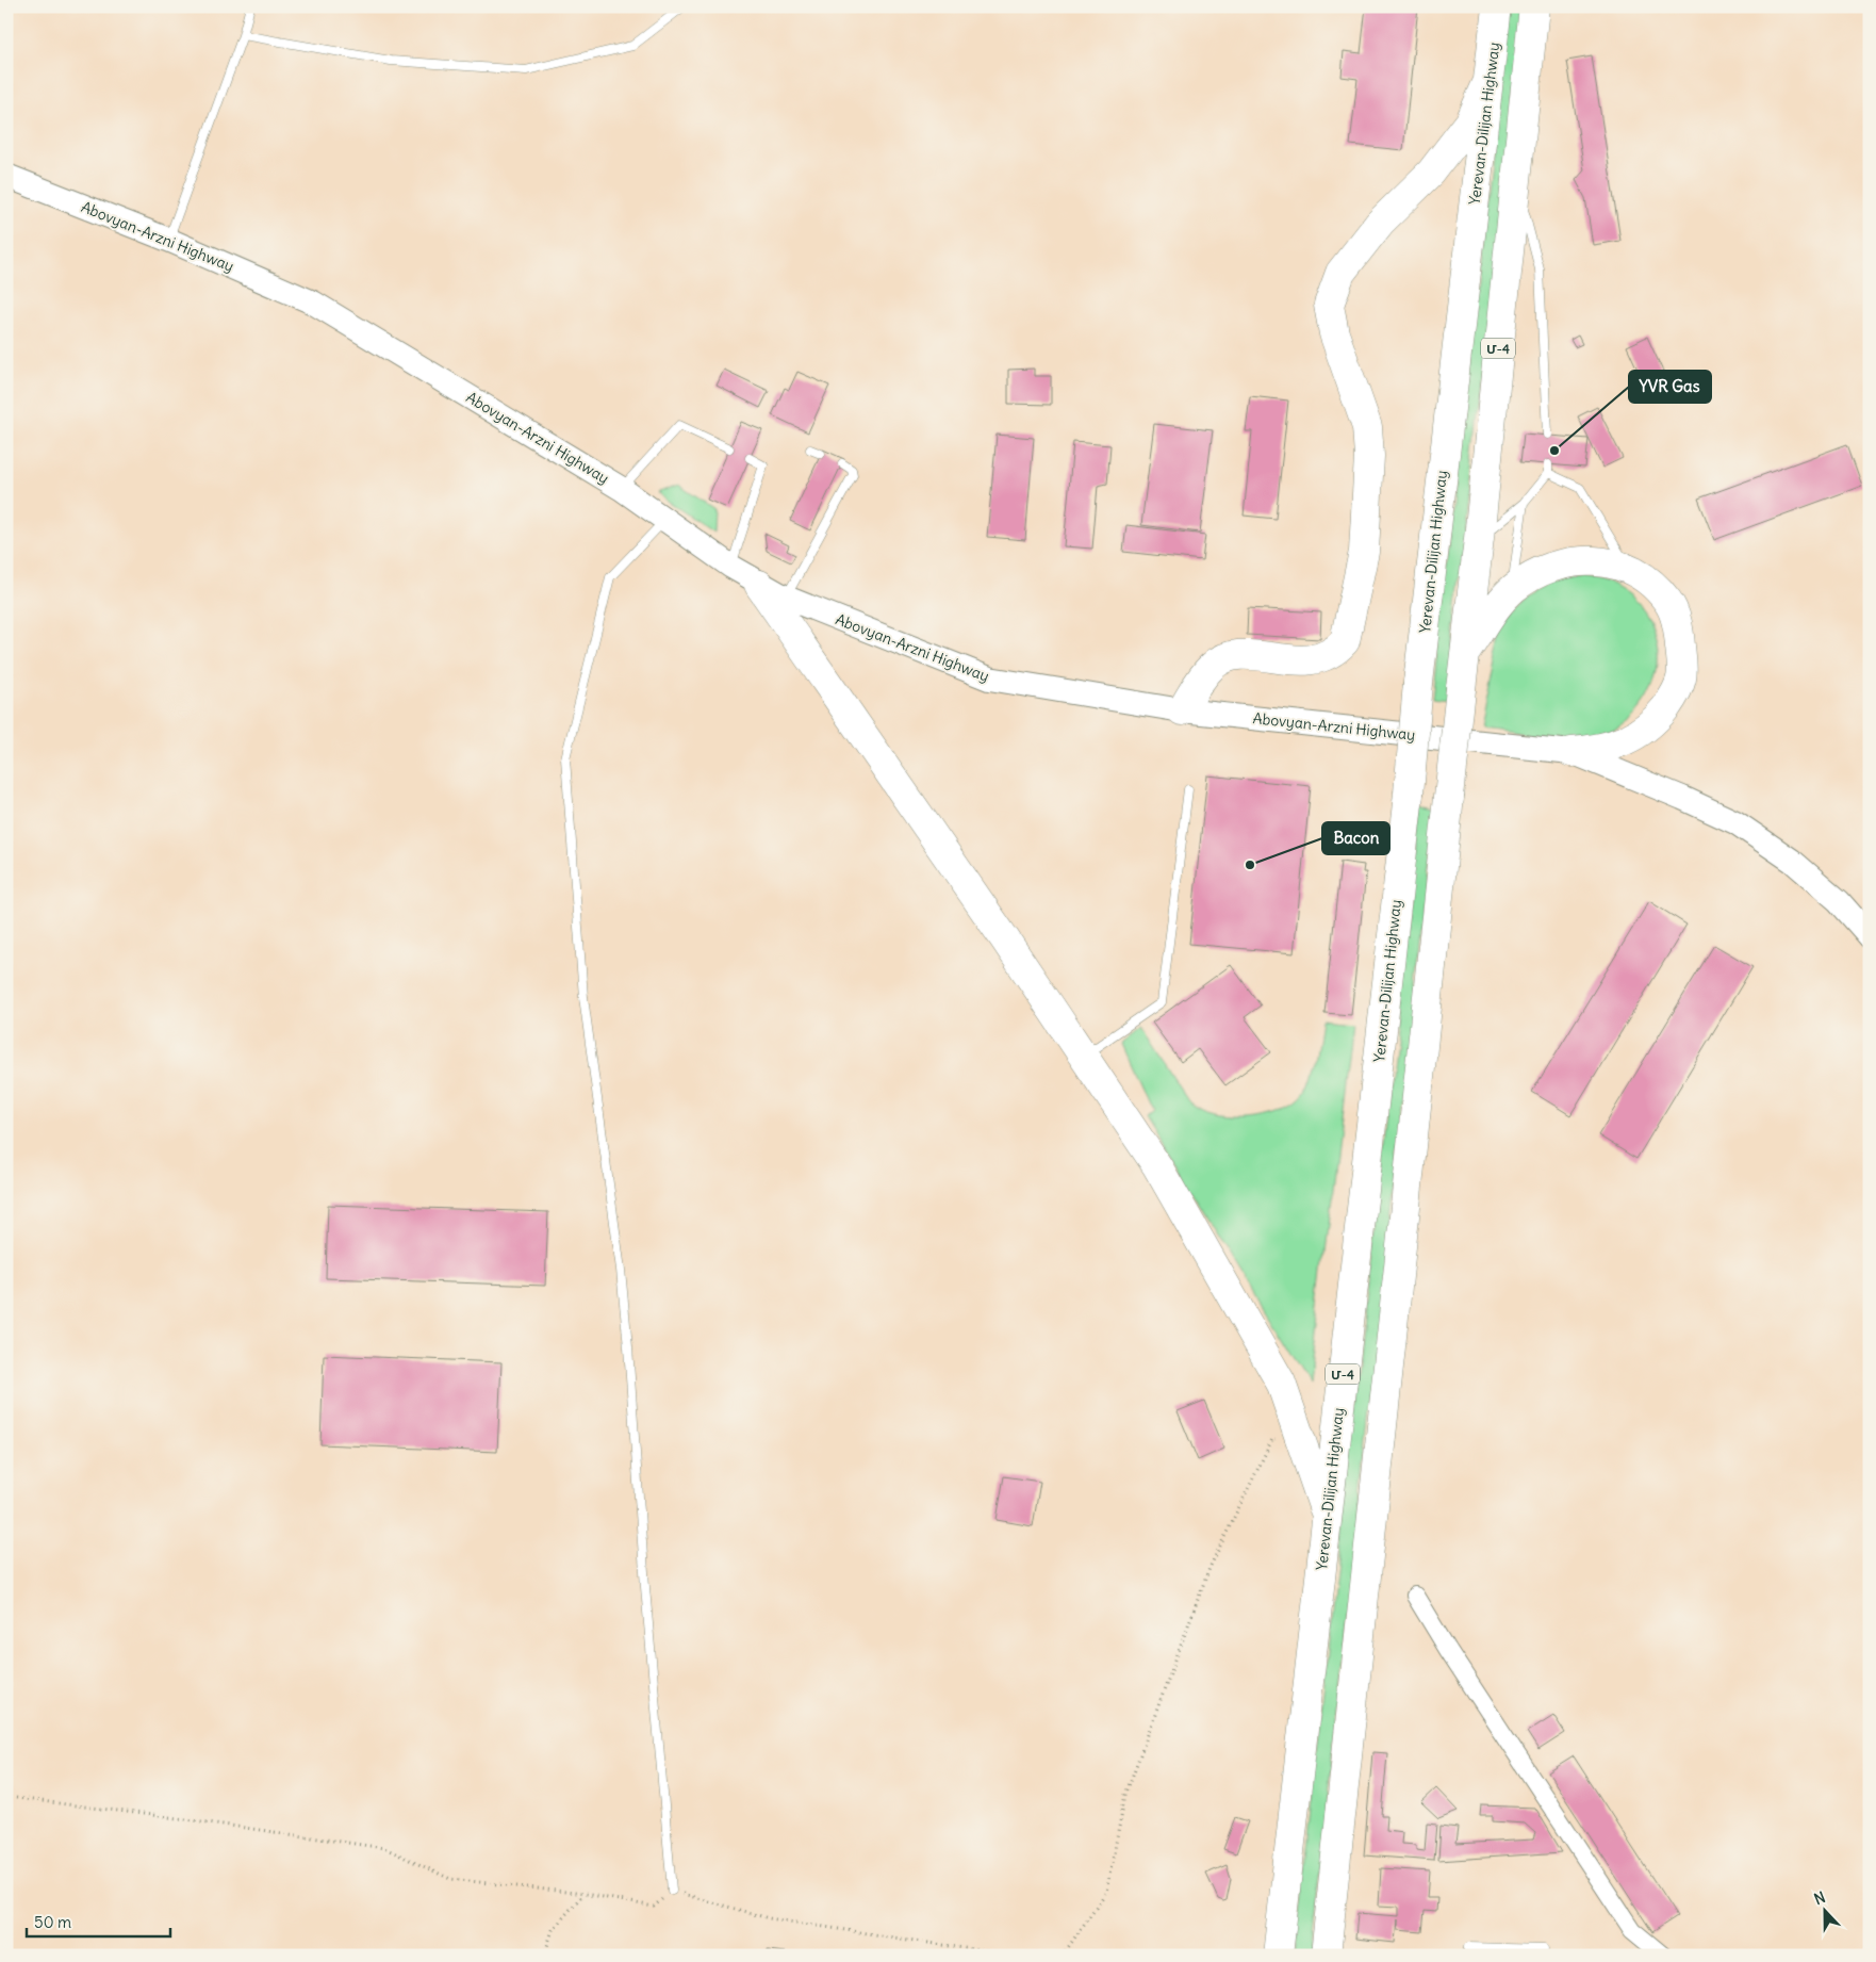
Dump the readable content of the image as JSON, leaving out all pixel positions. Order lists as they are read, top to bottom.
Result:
{
  "streets": {
    "highway": ["Yerevan-Dilijan Highway", "Մ-4"],
    "main road": ["Abovyan-Arzni Highway"]
  },
  "places": ["YVR Gas", "Bacon"],
  "scale_bar": "50 m",
  "north": "top"
}
